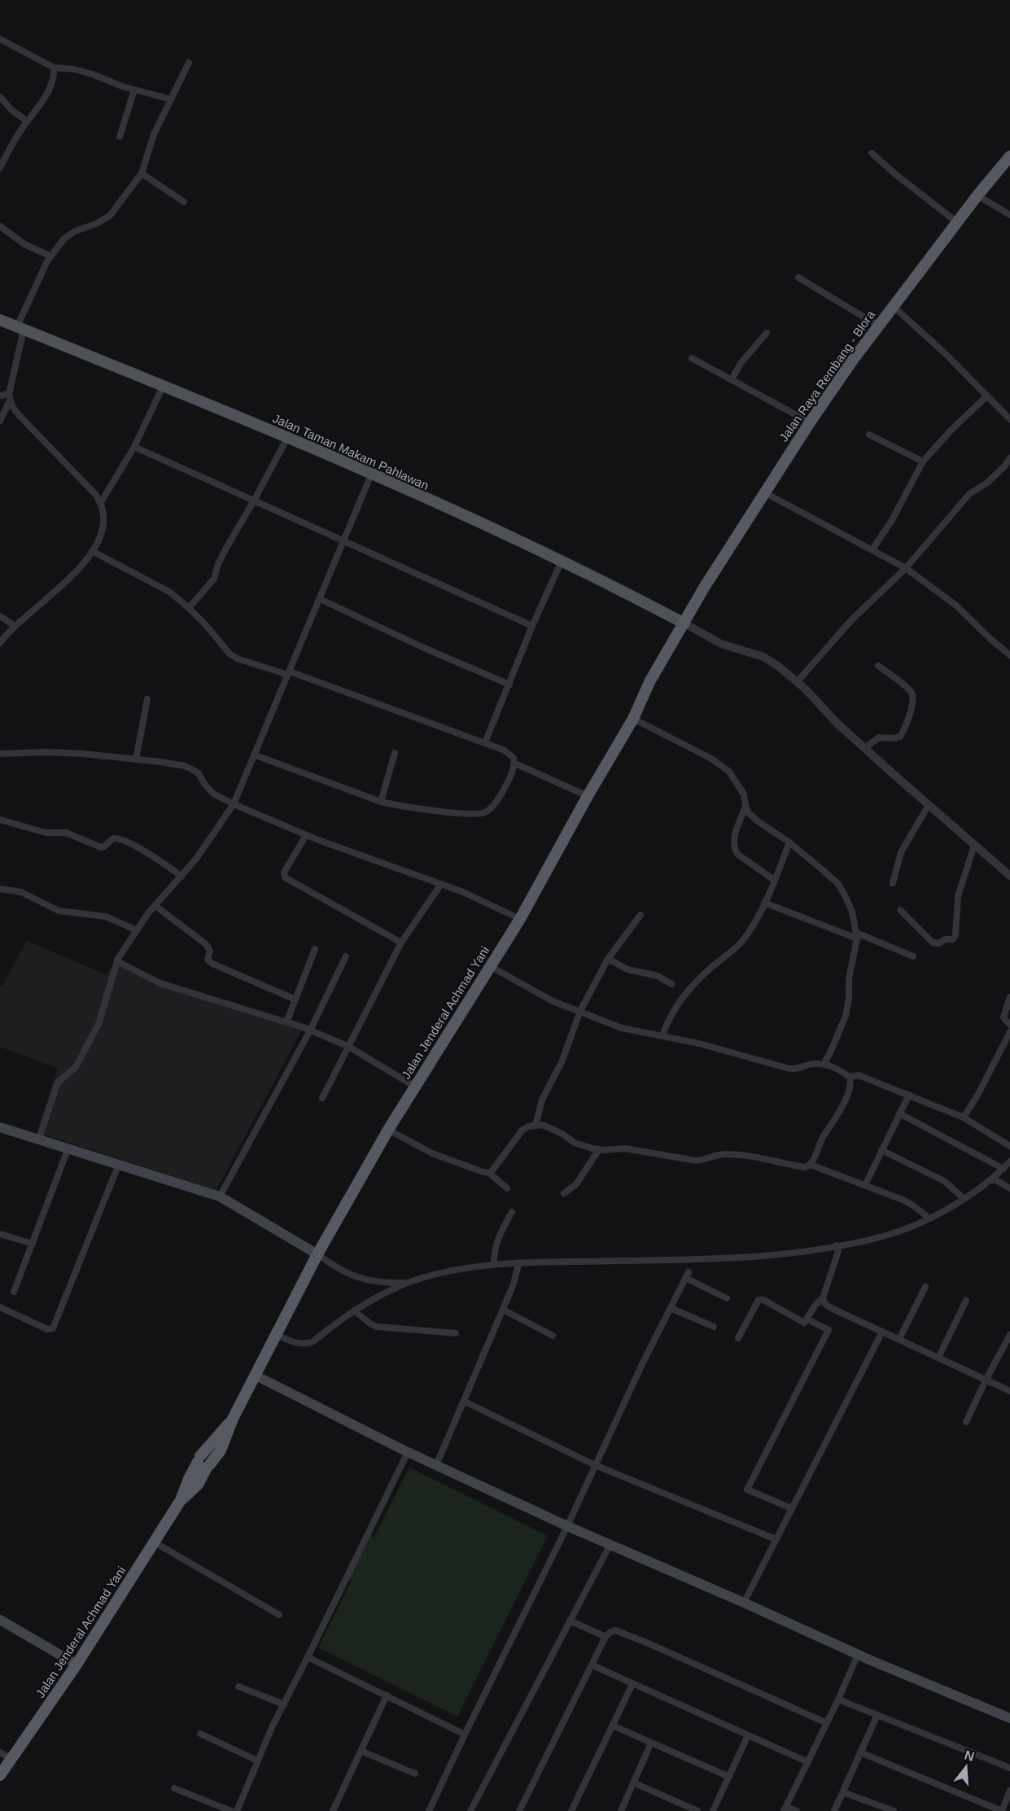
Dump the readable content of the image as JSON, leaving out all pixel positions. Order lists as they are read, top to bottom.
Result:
{
  "streets": {
    "highway": ["Jalan Raya Rembang - Blora", "Jalan Jenderal Achmad Yani"],
    "main road": ["Jalan Taman Makam Pahlawan"]
  },
  "crossings": [
    ["Jalan Raya Rembang - Blora", "Jalan Taman Makam Pahlawan"],
    ["Jalan Raya Rembang - Blora", "Jalan Jenderal Achmad Yani"],
    ["Jalan Taman Makam Pahlawan", "Jalan Jenderal Achmad Yani"]
  ],
  "north": "top"
}
